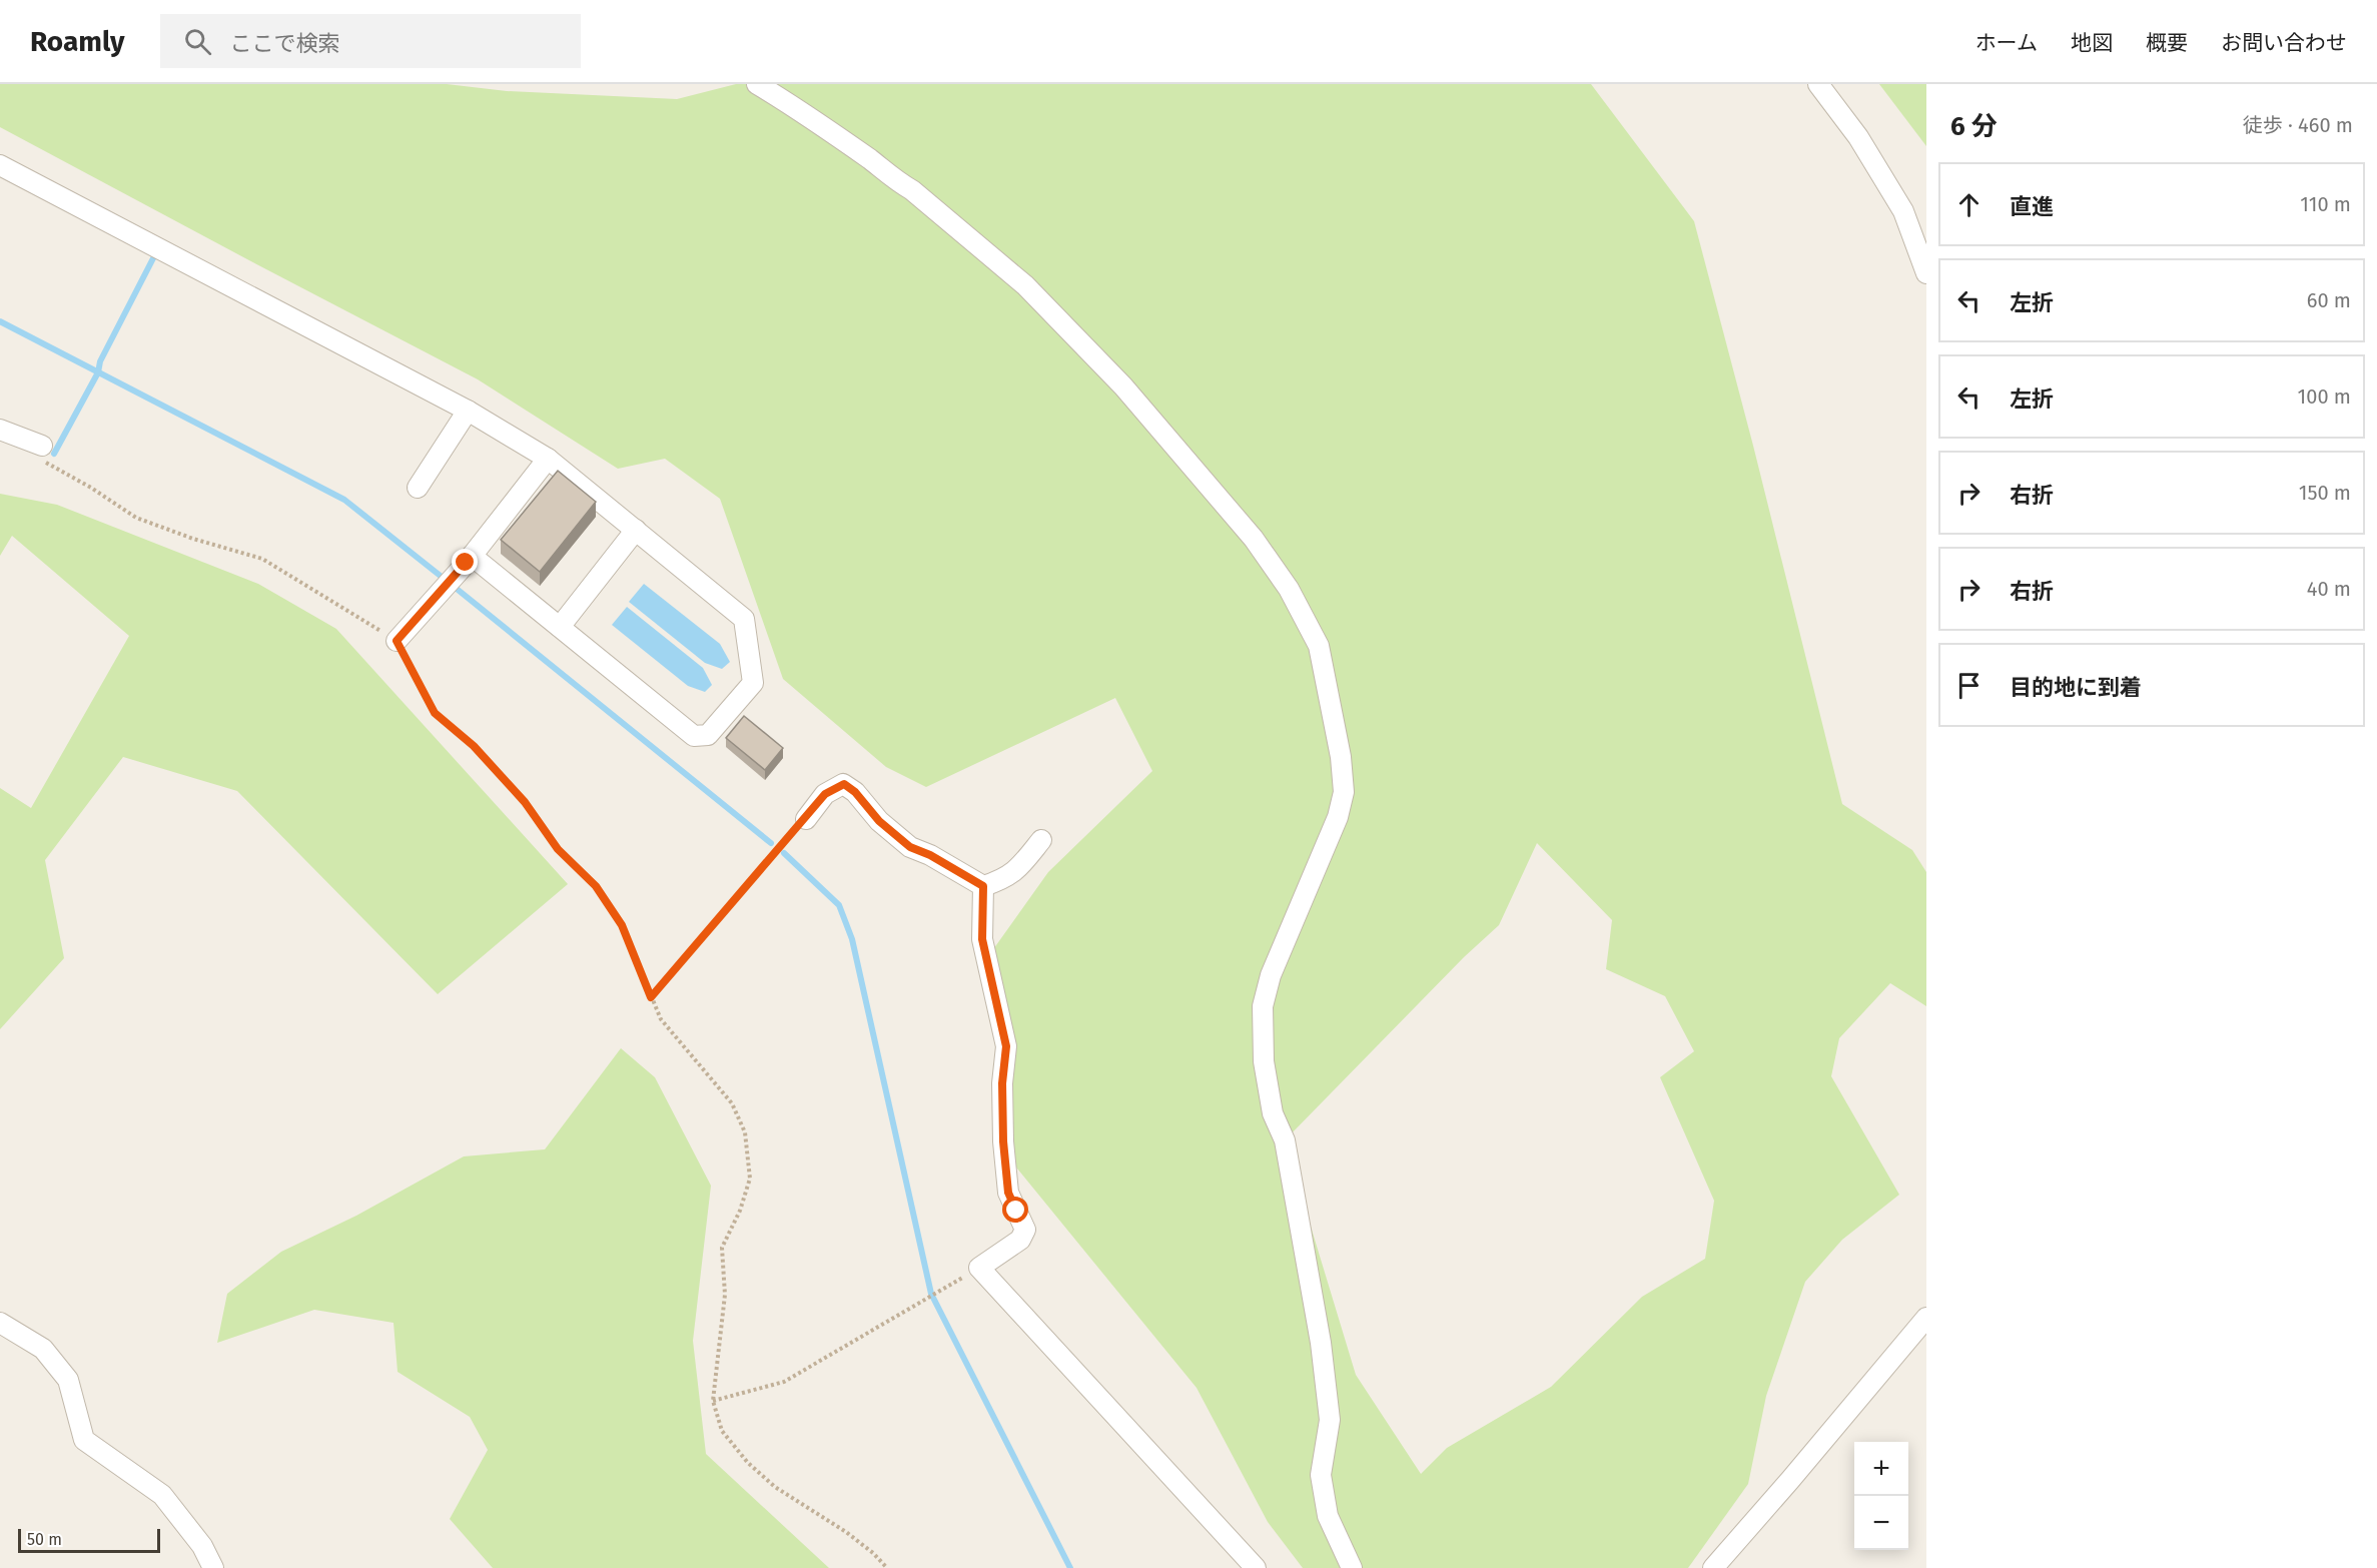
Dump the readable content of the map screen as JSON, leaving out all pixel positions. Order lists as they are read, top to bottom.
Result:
{
  "scale_bar": "50 m",
  "page": {
    "header": "Roamly",
    "search": "ここで検索",
    "nav": [
      "ホーム",
      "地図",
      "概要",
      "お問い合わせ"
    ],
    "heading": ["6 分", "徒歩 · 460 m"],
    "list": [
      ["直進", "110 m"],
      ["左折", "60 m"],
      ["左折", "100 m"],
      ["右折", "150 m"],
      ["右折", "40 m"],
      "目的地に到着"
    ],
    "map_buttons": ["+", "−"],
    "scale": "50 m"
  }
}
